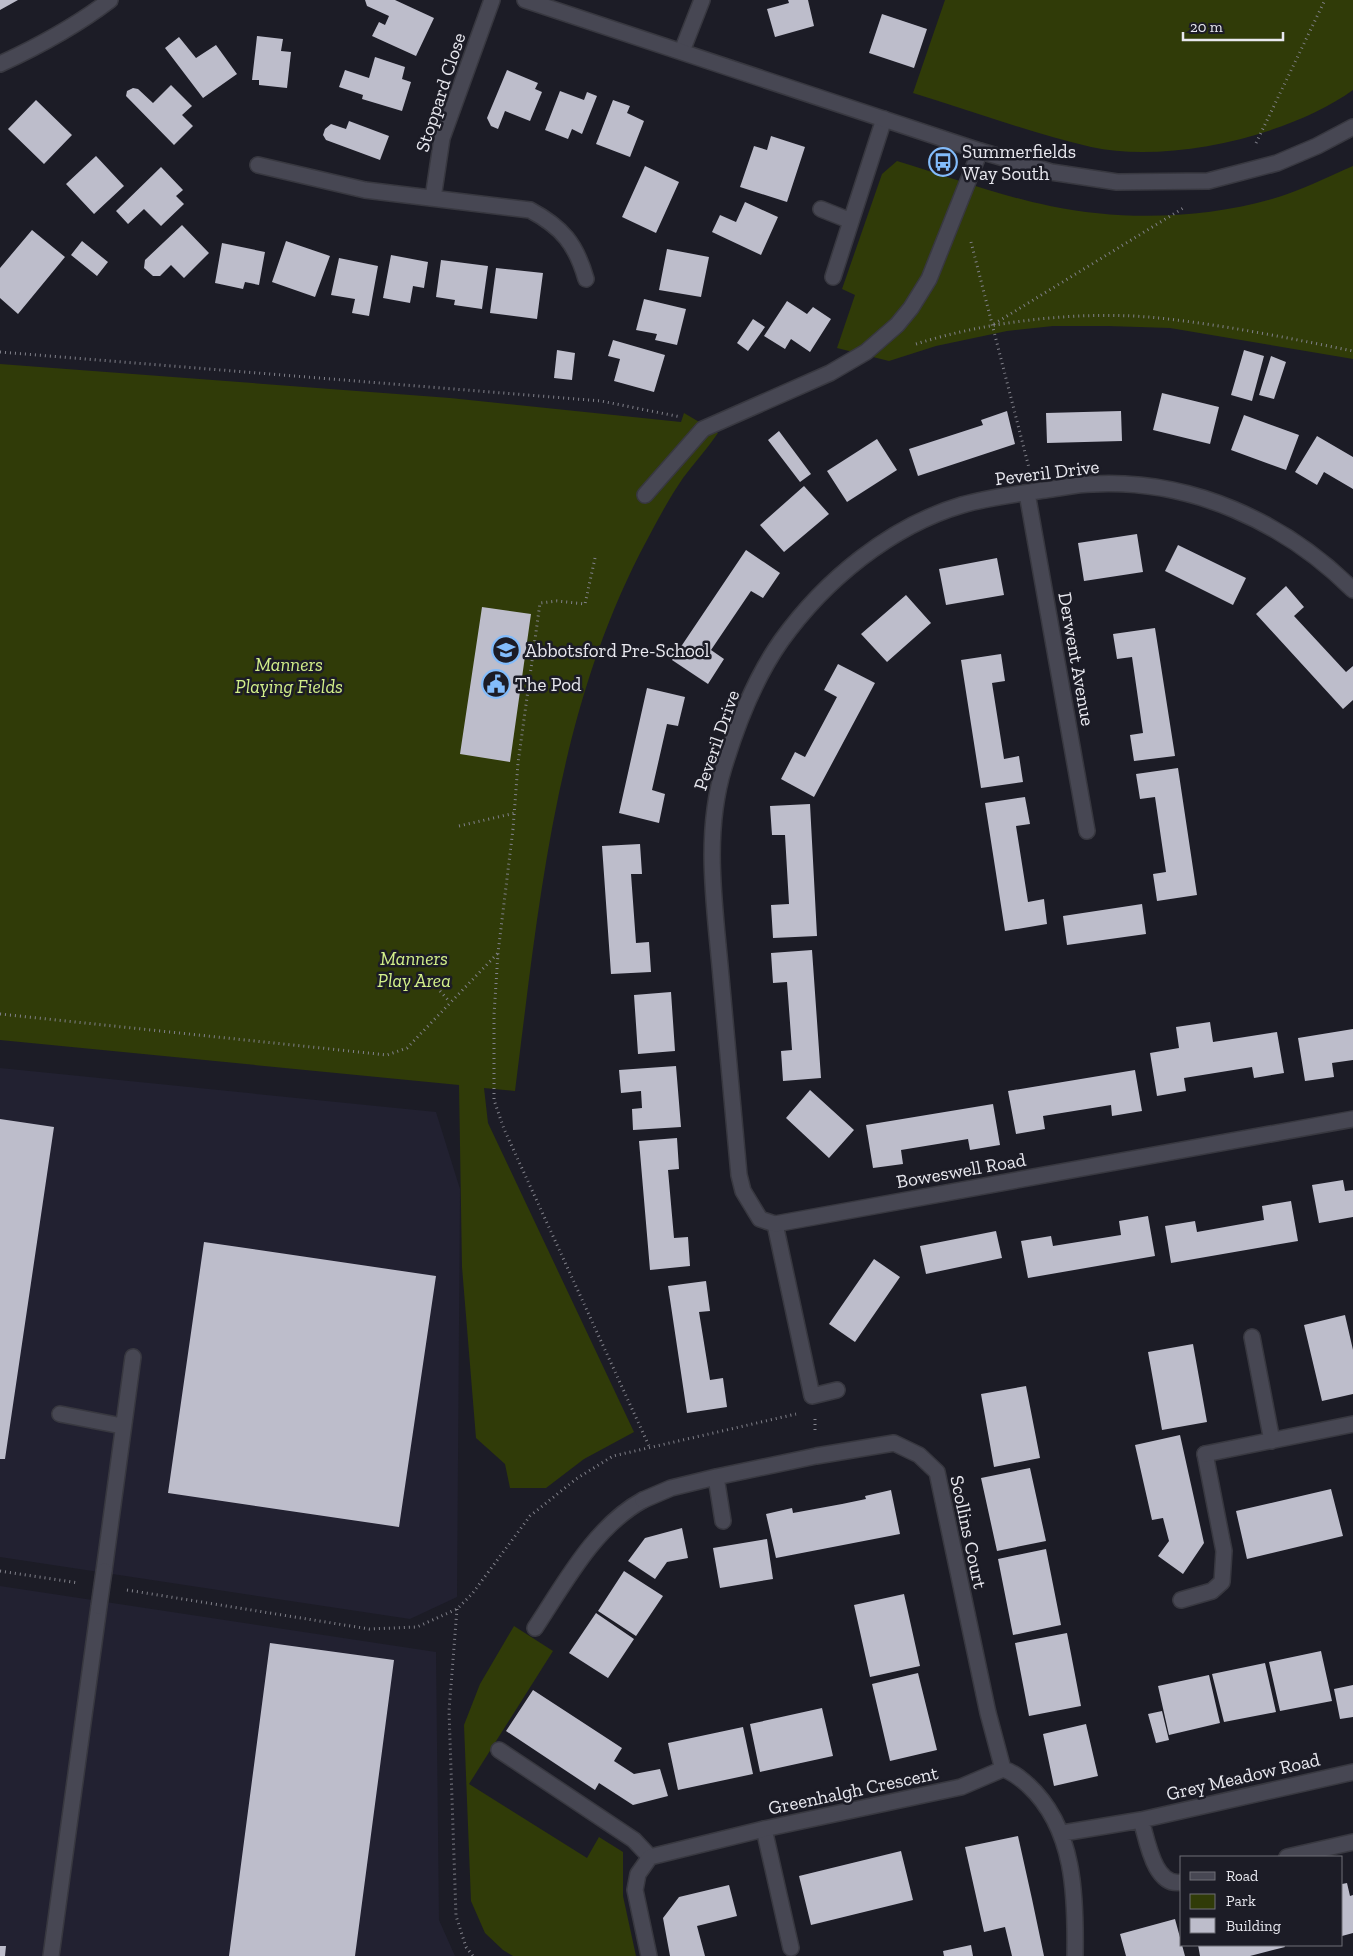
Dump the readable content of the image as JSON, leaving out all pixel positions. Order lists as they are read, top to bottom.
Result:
{
  "streets": {
    "street": [
      "Stoppard Close",
      "Peveril Drive",
      "Derwent Avenue",
      "Boweswell Road",
      "Scollins Court",
      "Grey Meadow Road",
      "Greenhalgh Crescent"
    ]
  },
  "crossings": [
    ["Peveril Drive", "Derwent Avenue"],
    ["Peveril Drive", "Boweswell Road"],
    ["Scollins Court", "Greenhalgh Crescent"]
  ],
  "parks": ["Manners Playing Fields", "Manners Play Area"],
  "places": {
    "bus stop": ["Summerfields Way South"],
    "school or university": ["Abbotsford Pre-School"],
    "public building": ["The Pod"]
  },
  "legend": ["Road", "Park", "Building"],
  "scale_bar": "20 m"
}
